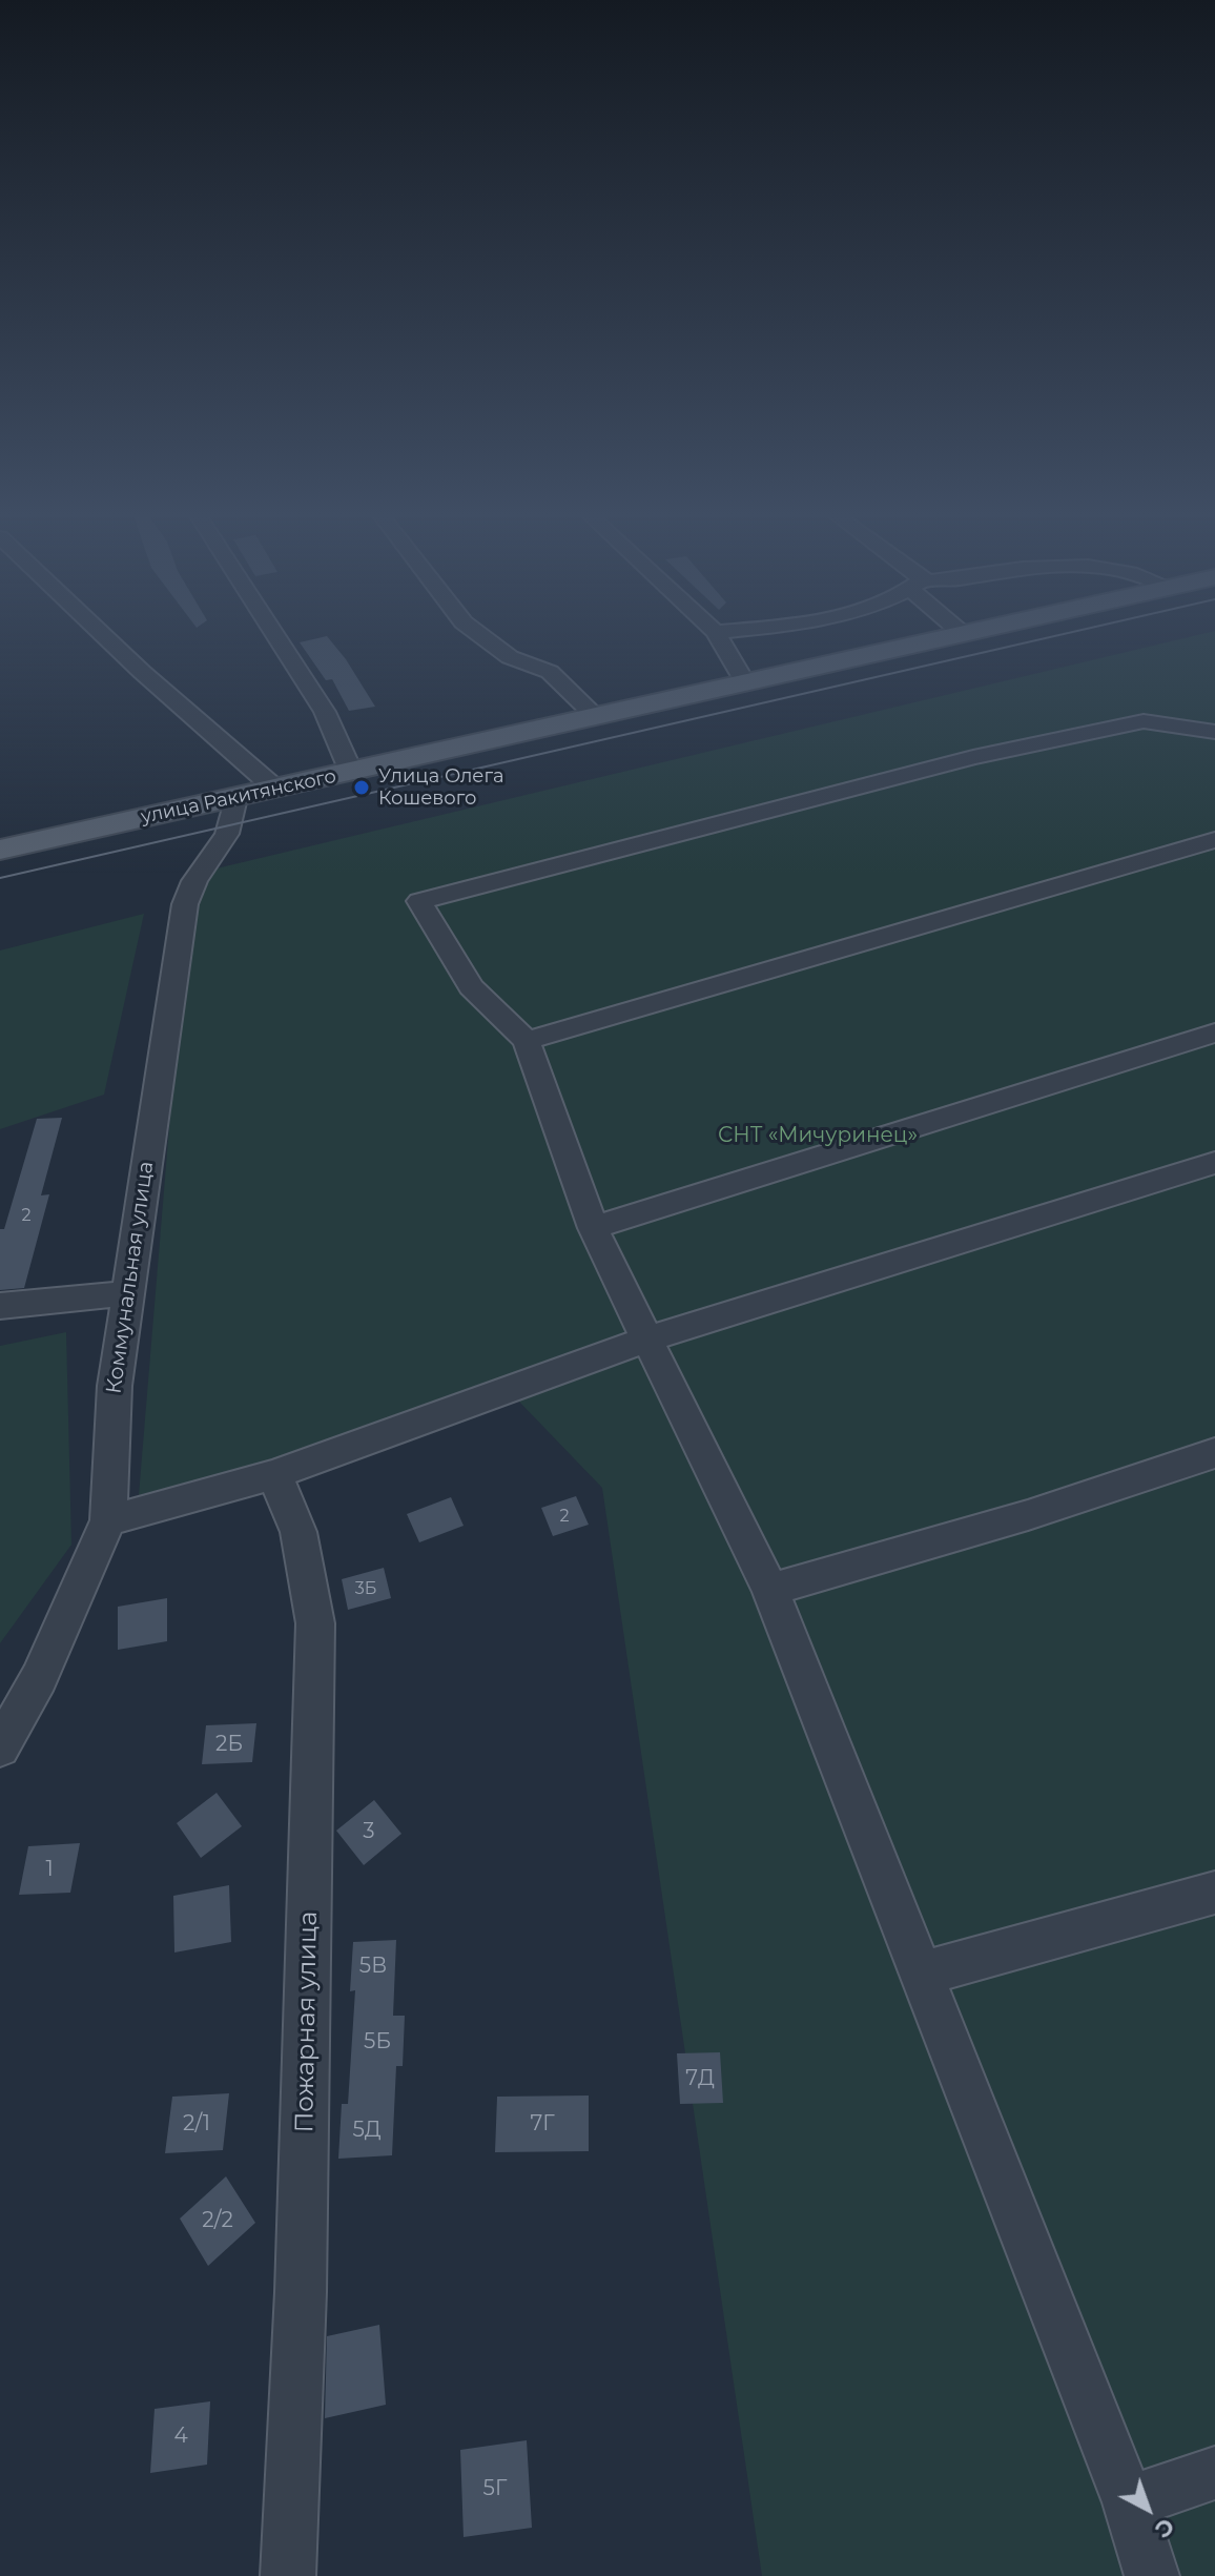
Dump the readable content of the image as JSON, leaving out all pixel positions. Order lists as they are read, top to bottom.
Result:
{
  "streets": {
    "main road": ["улица Ракитянского"],
    "street": ["Коммунальная улица", "Пожарная улица"]
  },
  "crossings": [
    ["улица Ракитянского", "Коммунальная улица"]
  ],
  "parks": ["СНТ «Мичуринец»"],
  "places": ["Улица Олега Кошевого"],
  "house_numbers": [
    "2",
    "2",
    "3Б",
    "2Б",
    "3",
    "1",
    "5В",
    "5Б",
    "7Д",
    "2/1",
    "7Г",
    "5Д",
    "2/2",
    "4",
    "5Г"
  ],
  "north": "bottom right"
}
